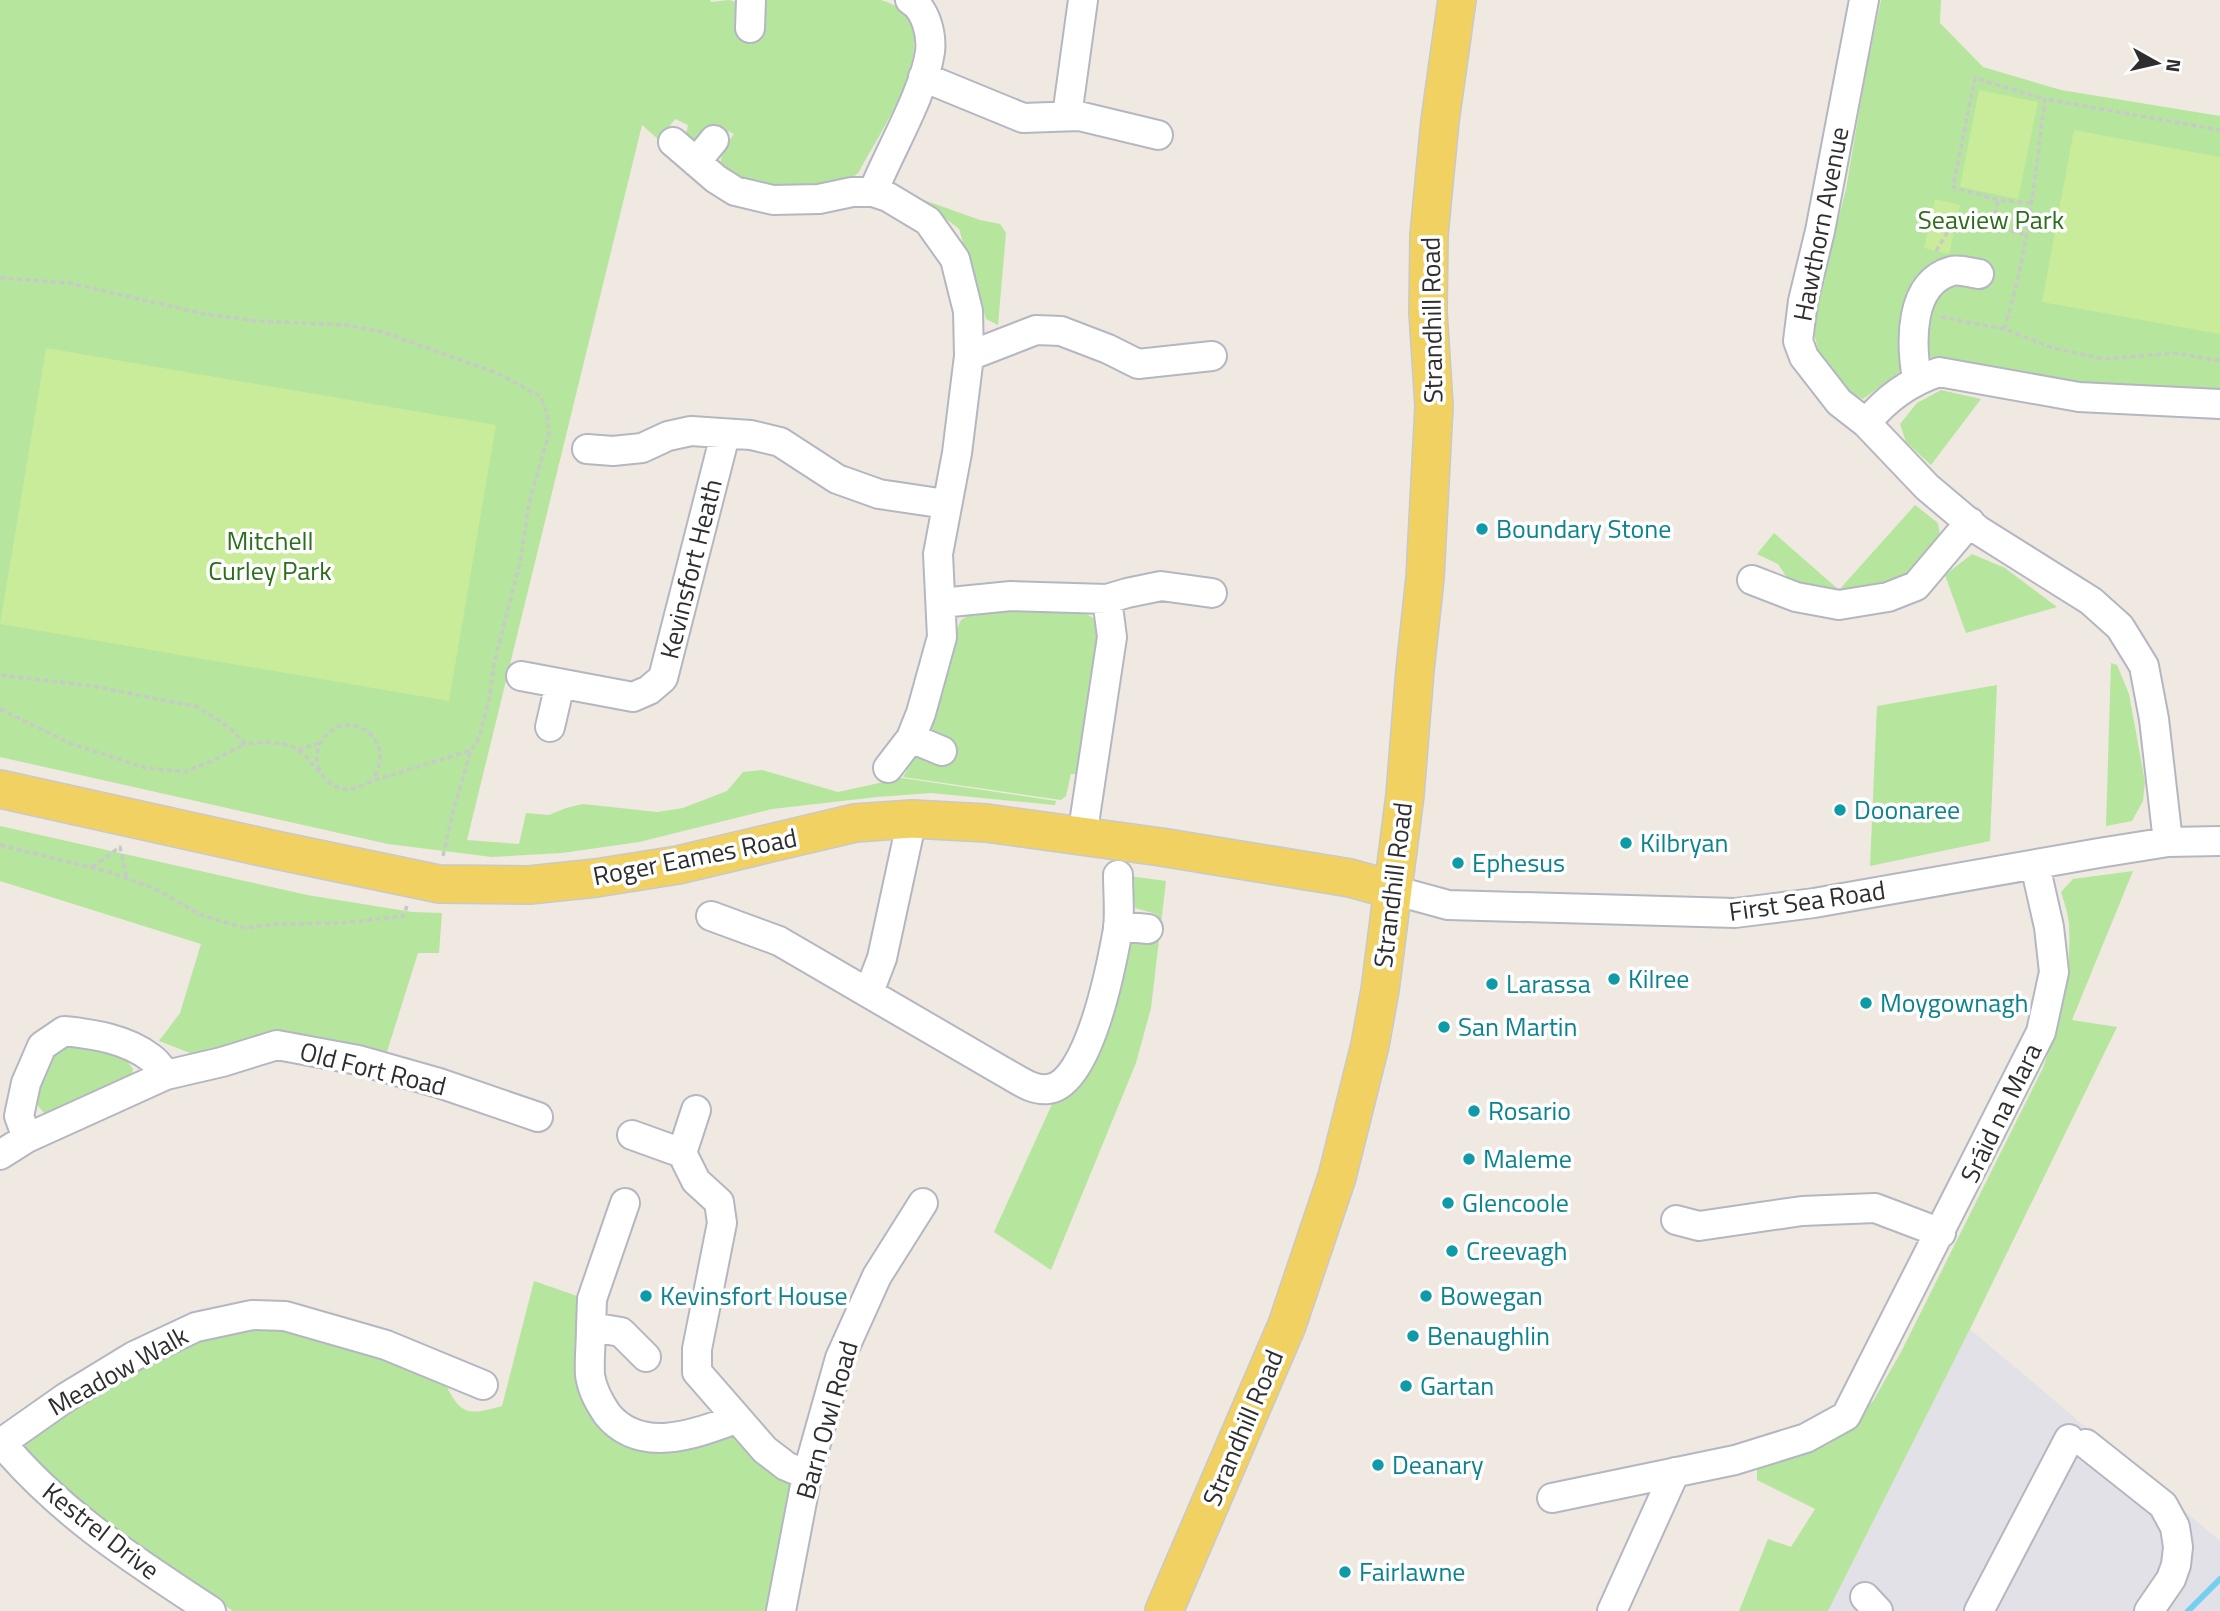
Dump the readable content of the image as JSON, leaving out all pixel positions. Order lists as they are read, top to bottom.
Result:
{
  "streets": {
    "main road": ["Strandhill Road", "Roger Eames Road"],
    "street": [
      "Hawthorn Avenue",
      "Kevinsfort Heath",
      "First Sea Road",
      "Old Fort Road",
      "Sráid na Mara",
      "Meadow Walk",
      "Barn Owl Road",
      "Kestrel Drive"
    ]
  },
  "crossings": [
    ["Strandhill Road", "Roger Eames Road"],
    ["Strandhill Road", "First Sea Road"],
    ["Roger Eames Road", "First Sea Road"],
    ["First Sea Road", "Sráid na Mara"],
    ["Meadow Walk", "Kestrel Drive"]
  ],
  "parks": ["Seaview Park", "Mitchell Curley Park"],
  "places": [
    "Boundary Stone",
    "Doonaree",
    "Kilbryan",
    "Ephesus",
    "Kilree",
    "Larassa",
    "Moygownagh",
    "San Martin",
    "Rosario",
    "Maleme",
    "Glencoole",
    "Creevagh",
    "Kevinsfort House",
    "Bowegan",
    "Benaughlin",
    "Gartan",
    "Deanary",
    "Fairlawne"
  ],
  "north": "right"
}
